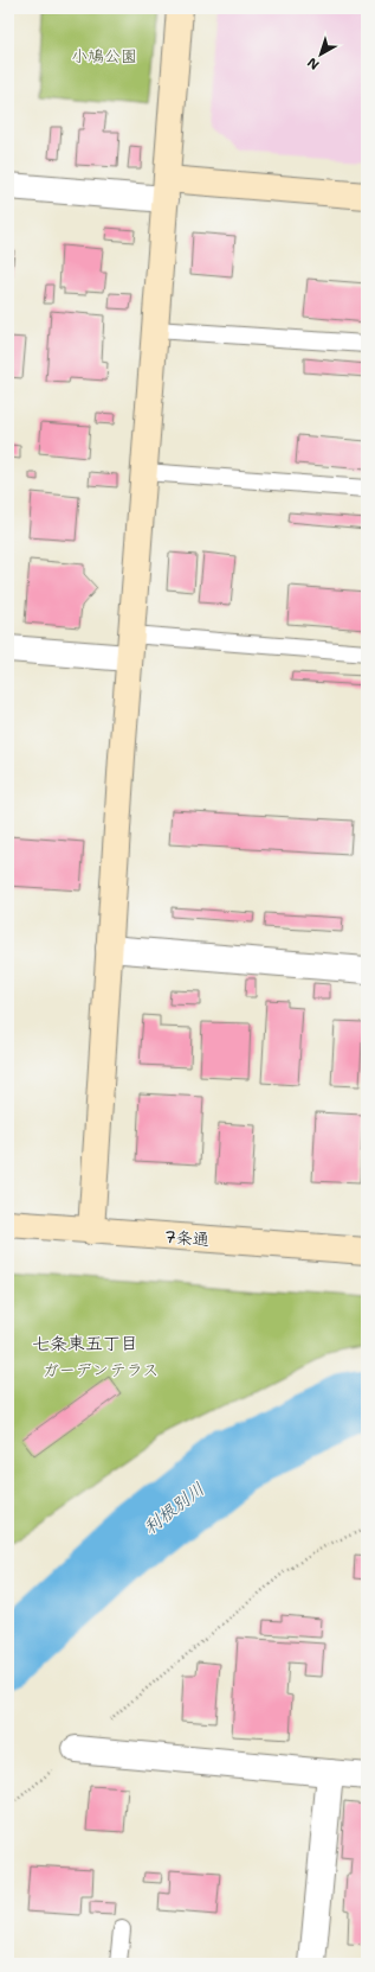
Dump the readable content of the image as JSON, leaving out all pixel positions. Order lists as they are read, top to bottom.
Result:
{
  "streets": {
    "street": ["7条通"]
  },
  "districts": ["七条東五丁目"],
  "water": ["利根別川"],
  "parks": ["小鳩公園", "ガーデンテラス"],
  "north": "bottom left"
}
